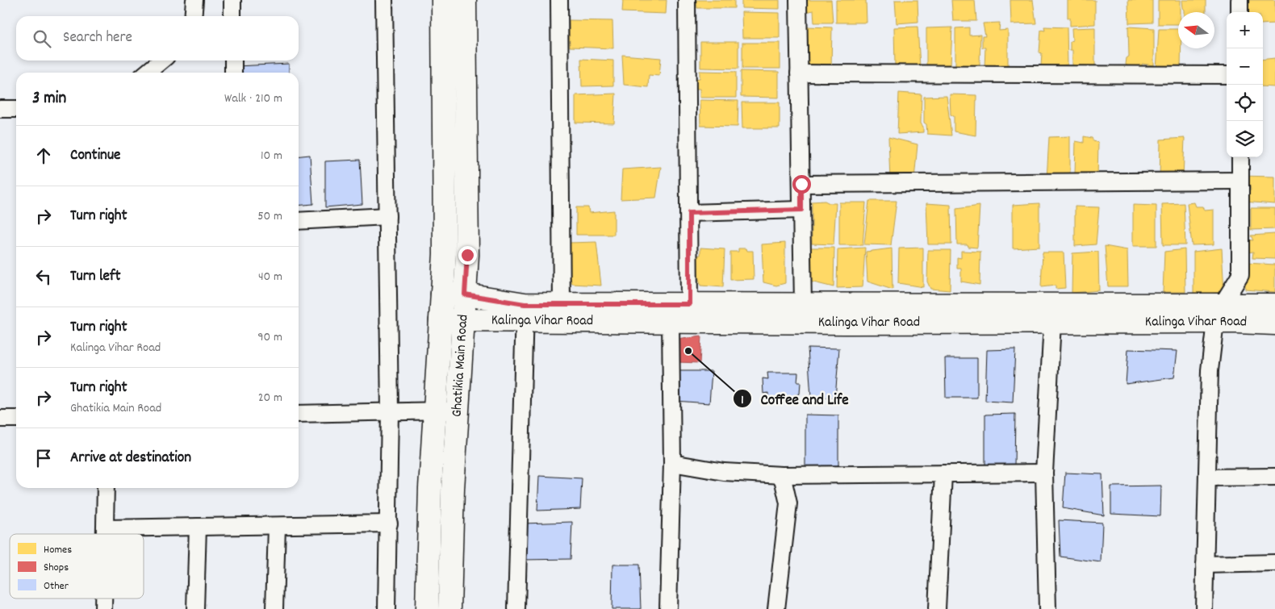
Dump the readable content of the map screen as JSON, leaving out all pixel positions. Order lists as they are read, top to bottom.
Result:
{
  "streets": {
    "street": ["Kalinga Vihar Road", "Ghatikia Main Road"]
  },
  "crossings": [
    ["Kalinga Vihar Road", "Ghatikia Main Road"]
  ],
  "places": ["Coffee and Life"],
  "legend": ["Homes", "Shops", "Other"],
  "north": "left",
  "page": {
    "map_buttons": ["+", "−"],
    "search": "Search here",
    "heading": ["3 min", "Walk · 210 m"],
    "list": [
      ["Continue", "10 m"],
      ["Turn right", "50 m"],
      ["Turn left", "40 m"],
      ["Turn right", "Kalinga Vihar Road", "90 m"],
      ["Turn right", "Ghatikia Main Road", "20 m"],
      "Arrive at destination"
    ]
  }
}
